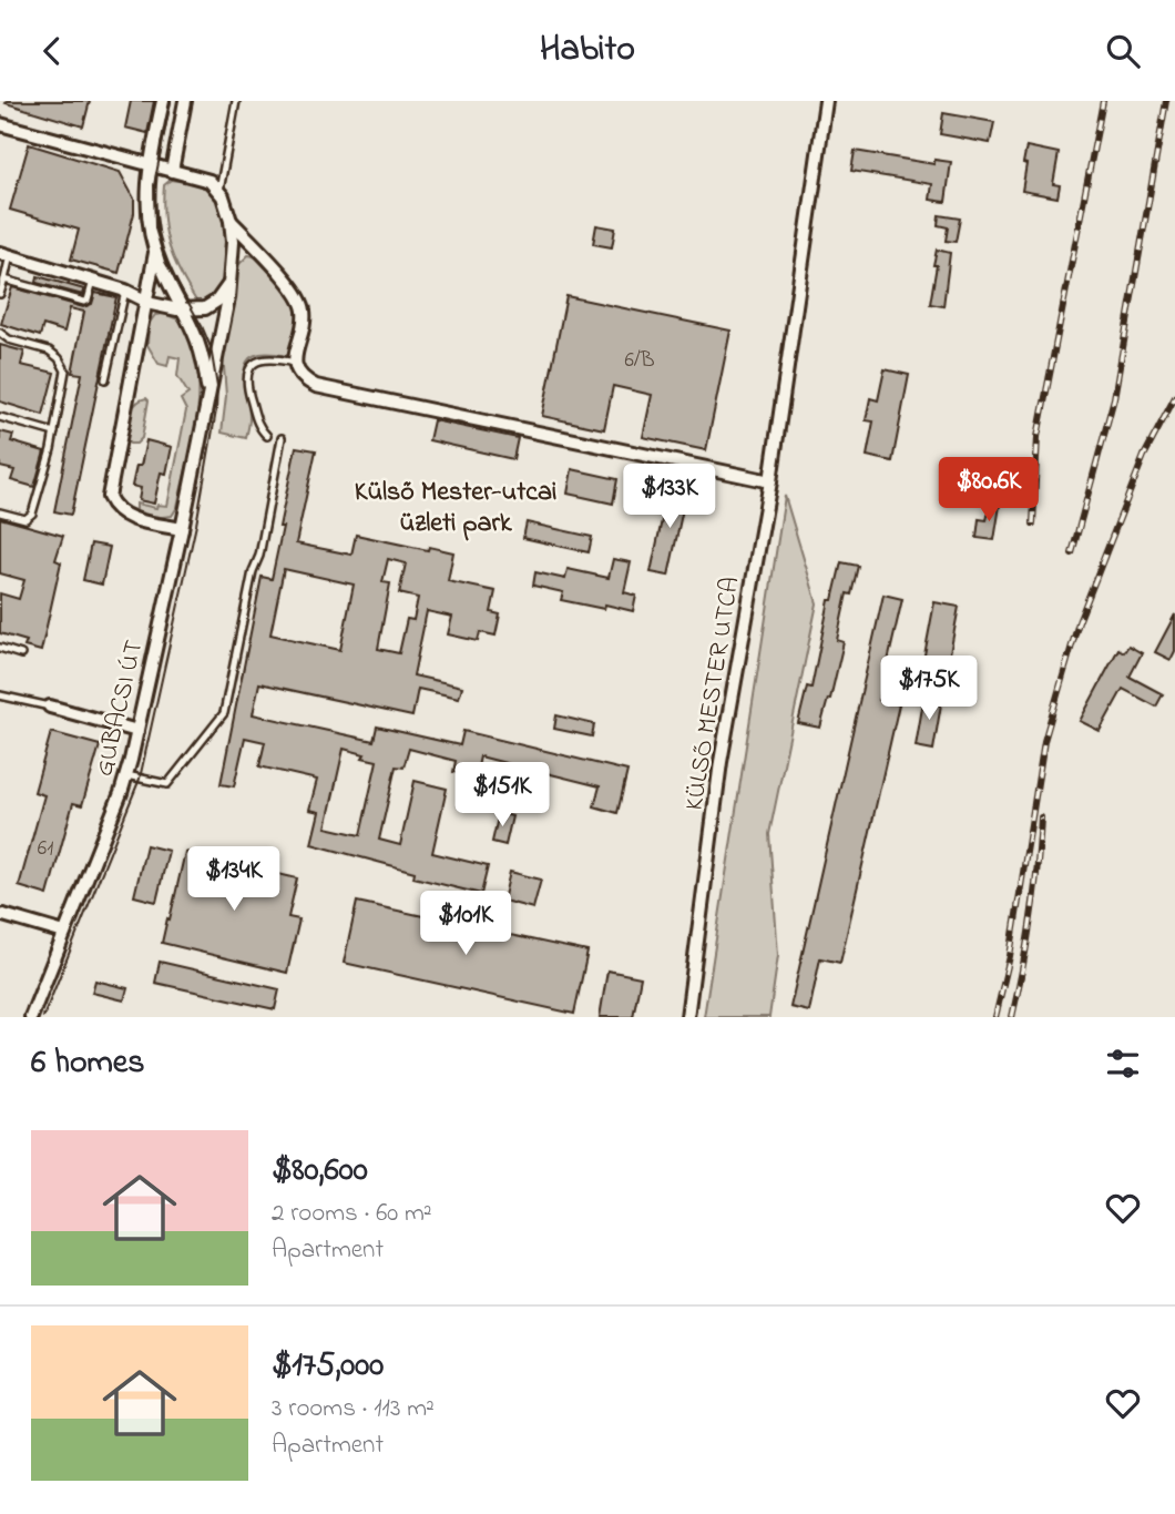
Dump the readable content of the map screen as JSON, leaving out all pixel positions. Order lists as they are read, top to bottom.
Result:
{
  "streets": {
    "street": ["KÜLSŐ MESTER UTCA", "GUBACSI ÚT"]
  },
  "districts": ["Külső Mester-utcai üzleti park"],
  "house_numbers": ["6/B", "61"],
  "page": {
    "header": "Habito",
    "price": [
      "$80.6K",
      "$133K",
      "$175K",
      "$151K",
      "$134K",
      "$101K"
    ],
    "heading": "6 homes",
    "list": [
      {
        "name": "$80,600",
        "note": "2 rooms · 60 m² · Apartment"
      },
      {
        "name": "$175,000",
        "note": "3 rooms · 113 m² · Apartment"
      }
    ]
  }
}
